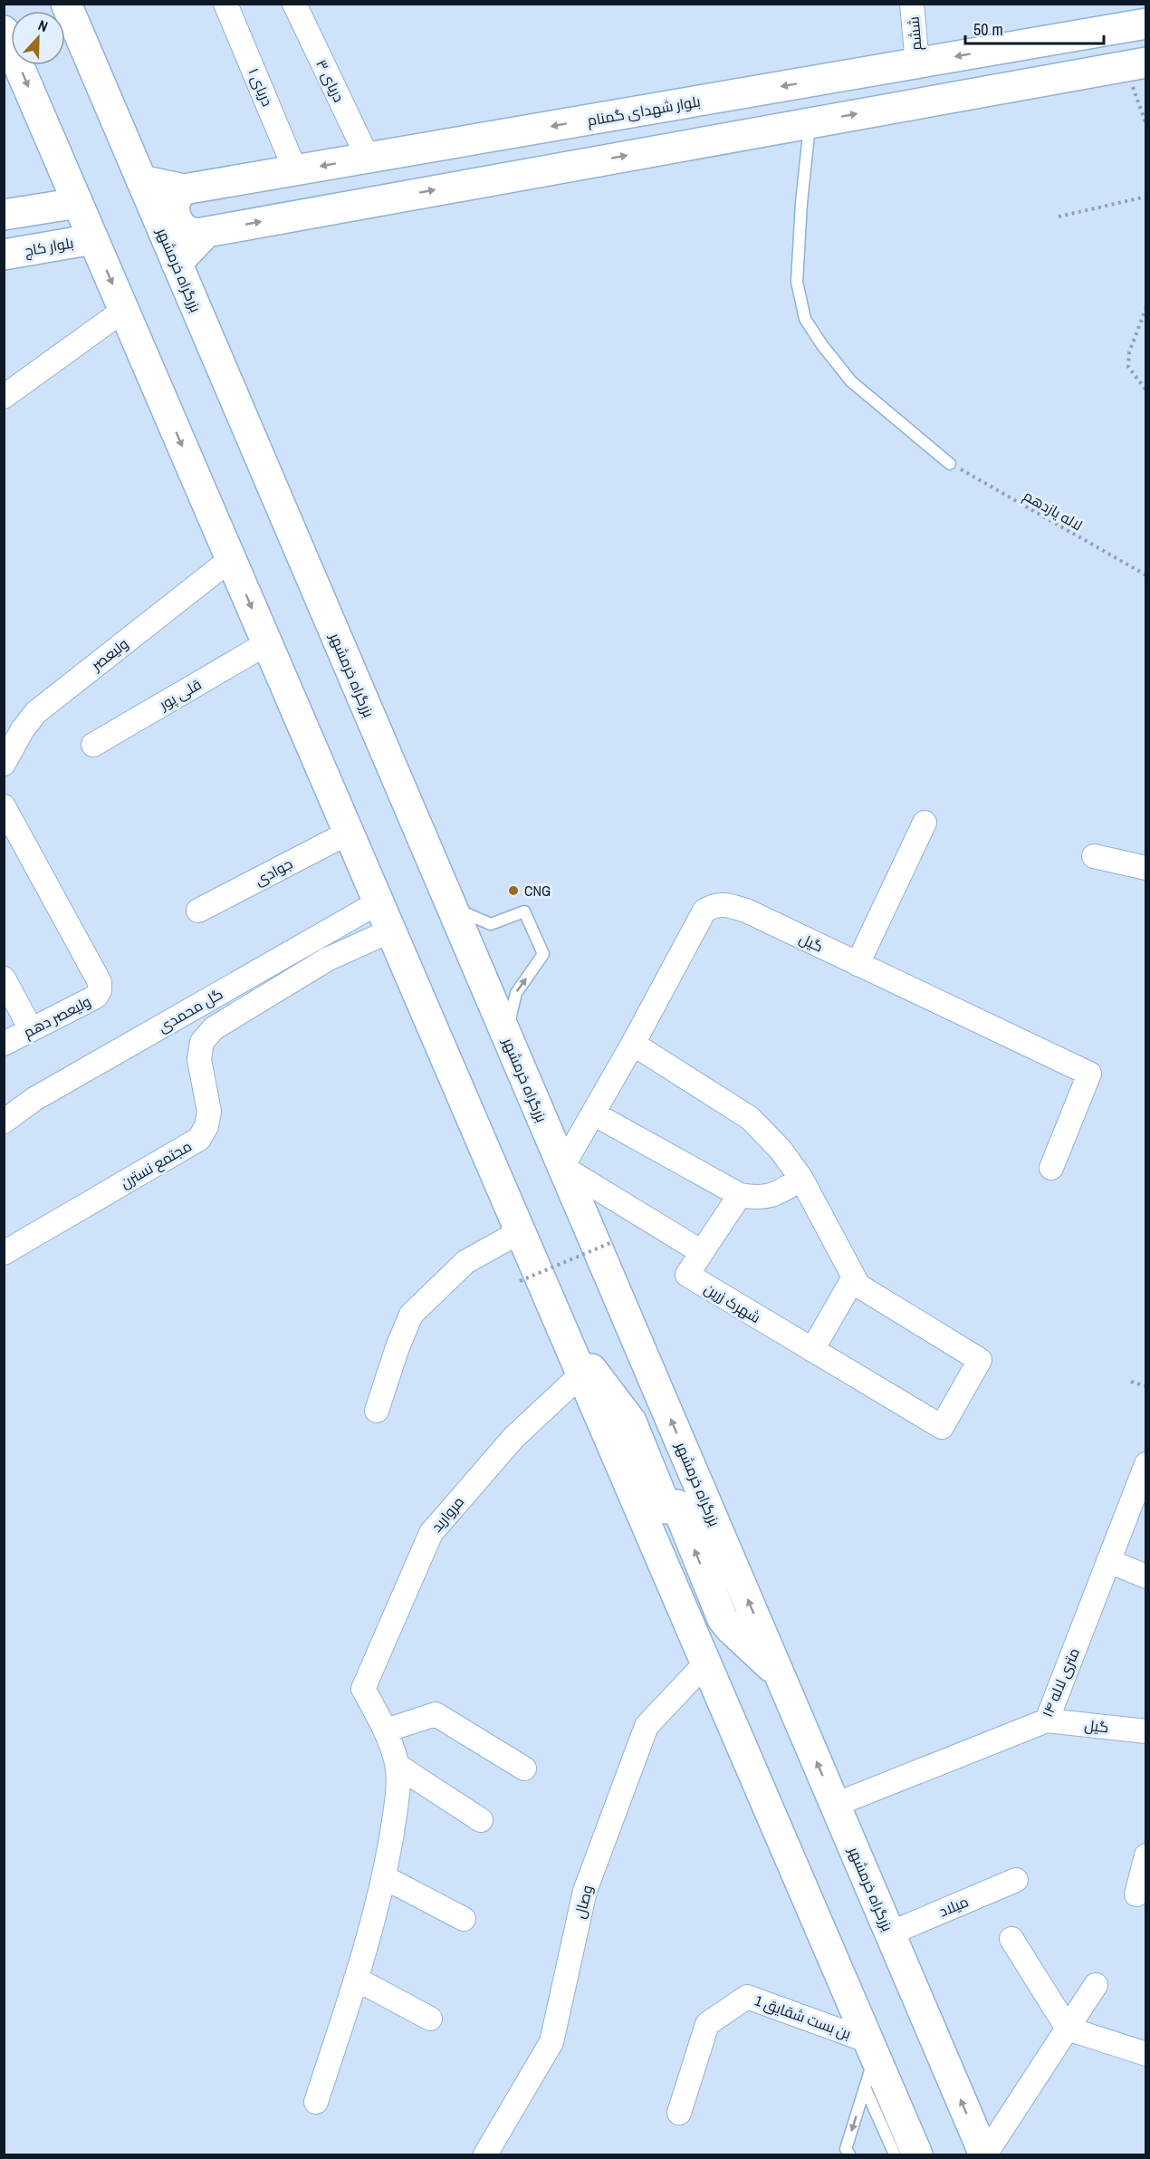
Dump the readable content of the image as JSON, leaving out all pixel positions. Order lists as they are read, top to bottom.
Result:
{
  "streets": {
    "main road": ["بلوار شهدای گمنام", "بلوار کاج", "بزرگراه خرمشهر"],
    "street": [
      "ششم",
      "دریای ۳",
      "دریای ۱",
      "ولیعصر",
      "قلی پور",
      "جوادی",
      "گیل",
      "گل محمدی",
      "ولیعصر دهم",
      "مجتمع نسترن",
      "شهرک زرین",
      "مروارید",
      "۱۴ متری لاله",
      "وصال",
      "میلاد",
      "بن بست شقایق 1"
    ],
    "path": ["لاله یازدهم"]
  },
  "crossings": [
    ["ششم", "بلوار شهدای گمنام"],
    ["دریای ۳", "بلوار شهدای گمنام"],
    ["دریای ۱", "بلوار شهدای گمنام"],
    ["بلوار شهدای گمنام", "بزرگراه خرمشهر"],
    ["بلوار کاج", "بزرگراه خرمشهر"],
    ["بزرگراه خرمشهر", "ولیعصر"],
    ["بزرگراه خرمشهر", "قلی پور"],
    ["بزرگراه خرمشهر", "جوادی"],
    ["بزرگراه خرمشهر", "گیل"],
    ["بزرگراه خرمشهر", "گل محمدی"],
    ["بزرگراه خرمشهر", "مجتمع نسترن"],
    ["بزرگراه خرمشهر", "مروارید"],
    ["بزرگراه خرمشهر", "۱۴ متری لاله"],
    ["بزرگراه خرمشهر", "وصال"],
    ["بزرگراه خرمشهر", "میلاد"],
    ["بزرگراه خرمشهر", "بن بست شقایق 1"],
    ["گیل", "۱۴ متری لاله"]
  ],
  "places": ["CNG"],
  "scale_bar": "50 m",
  "north": "top"
}
